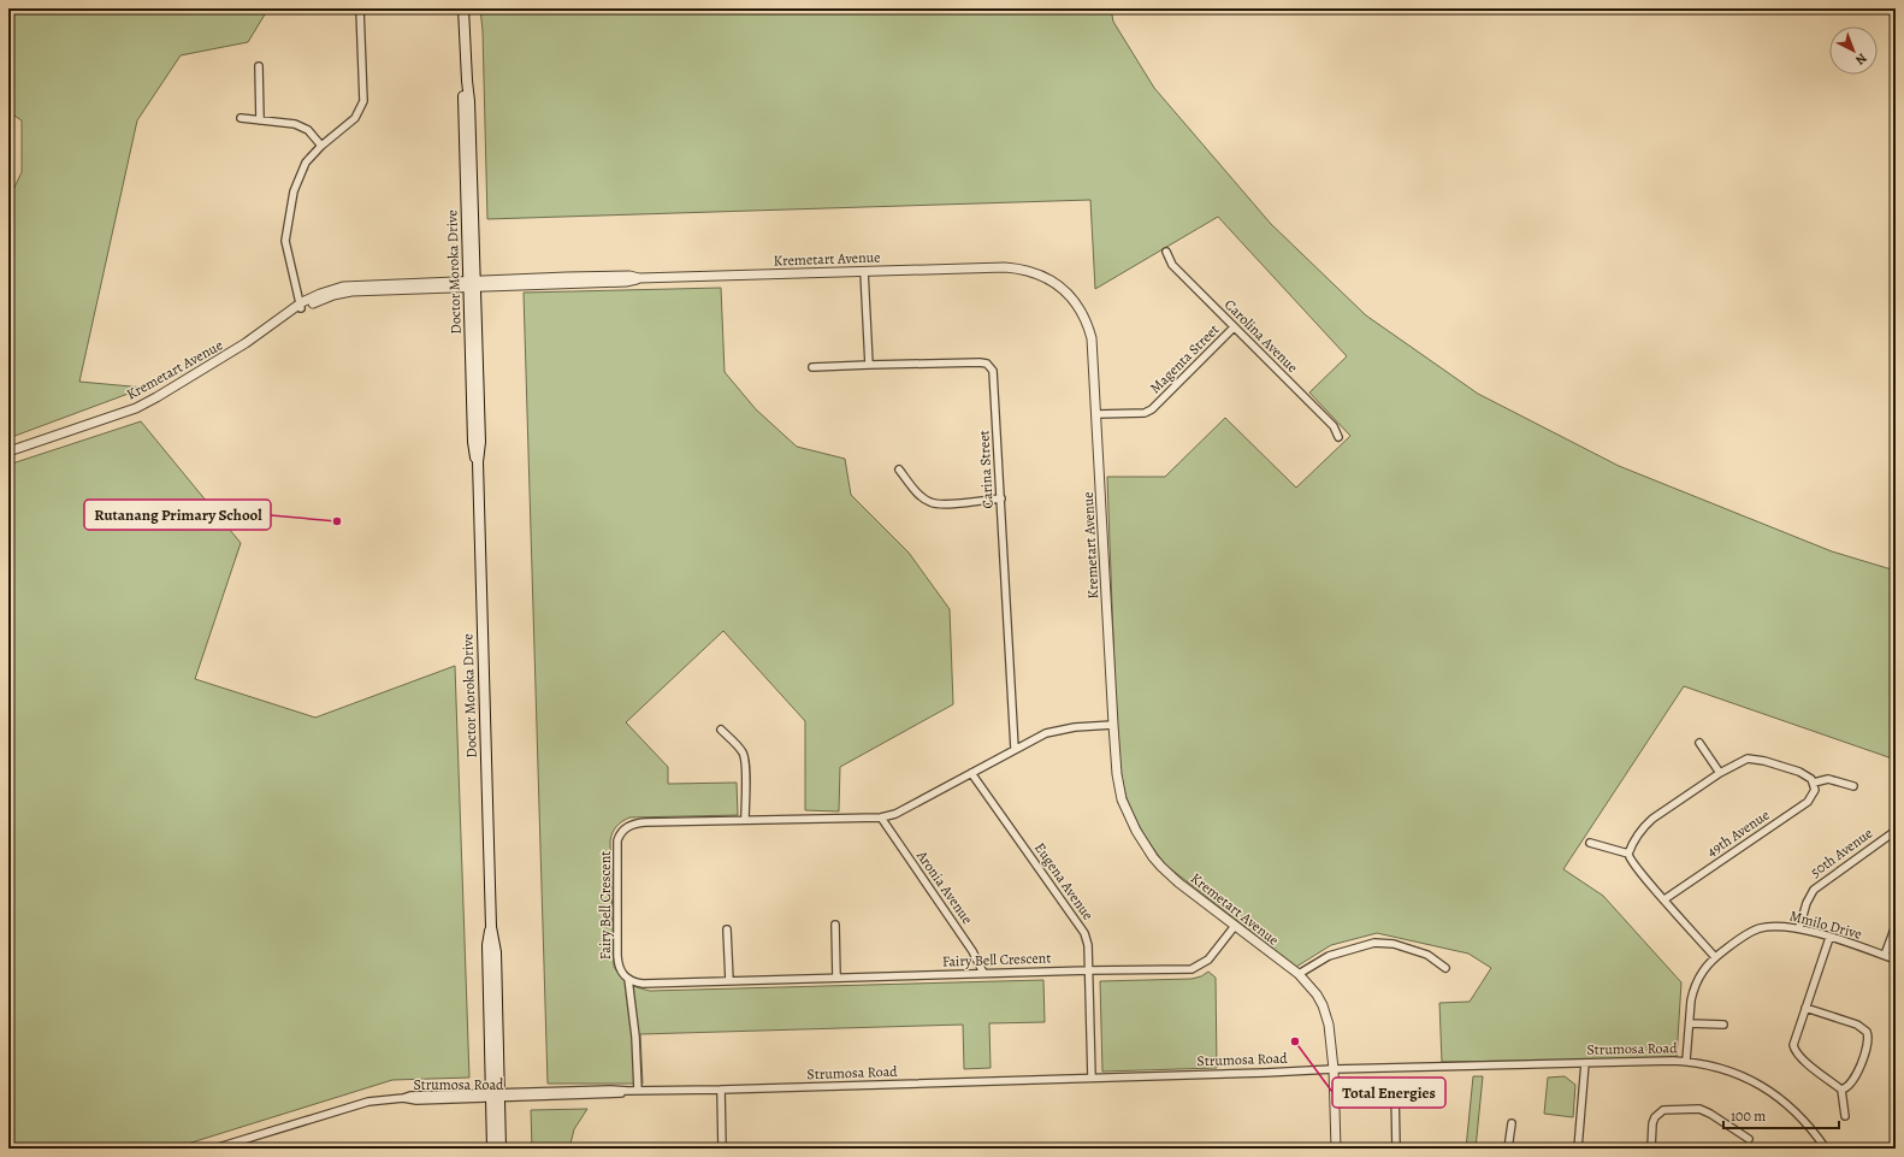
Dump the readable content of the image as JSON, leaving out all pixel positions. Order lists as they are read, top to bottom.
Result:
{
  "streets": {
    "main road": ["Doctor Moroka Drive"],
    "street": [
      "Kremetart Avenue",
      "Carolina Avenue",
      "Magenta Street",
      "Carina Street",
      "49th Avenue",
      "50th Avenue",
      "Eugena Avenue",
      "Aronia Avenue",
      "Fairy Bell Crescent",
      "Mmilo Drive",
      "Strumosa Road"
    ]
  },
  "crossings": [
    ["Kremetart Avenue", "Doctor Moroka Drive"],
    ["Kremetart Avenue", "Magenta Street"],
    ["Kremetart Avenue", "Fairy Bell Crescent"],
    ["Kremetart Avenue", "Strumosa Road"],
    ["Doctor Moroka Drive", "Strumosa Road"],
    ["Carolina Avenue", "Magenta Street"],
    ["Carina Street", "Fairy Bell Crescent"],
    ["50th Avenue", "Mmilo Drive"],
    ["Eugena Avenue", "Fairy Bell Crescent"],
    ["Eugena Avenue", "Strumosa Road"],
    ["Aronia Avenue", "Fairy Bell Crescent"],
    ["Mmilo Drive", "Strumosa Road"]
  ],
  "places": ["Rutanang Primary School", "Total Energies"],
  "scale_bar": "100 m",
  "north": "bottom right"
}
